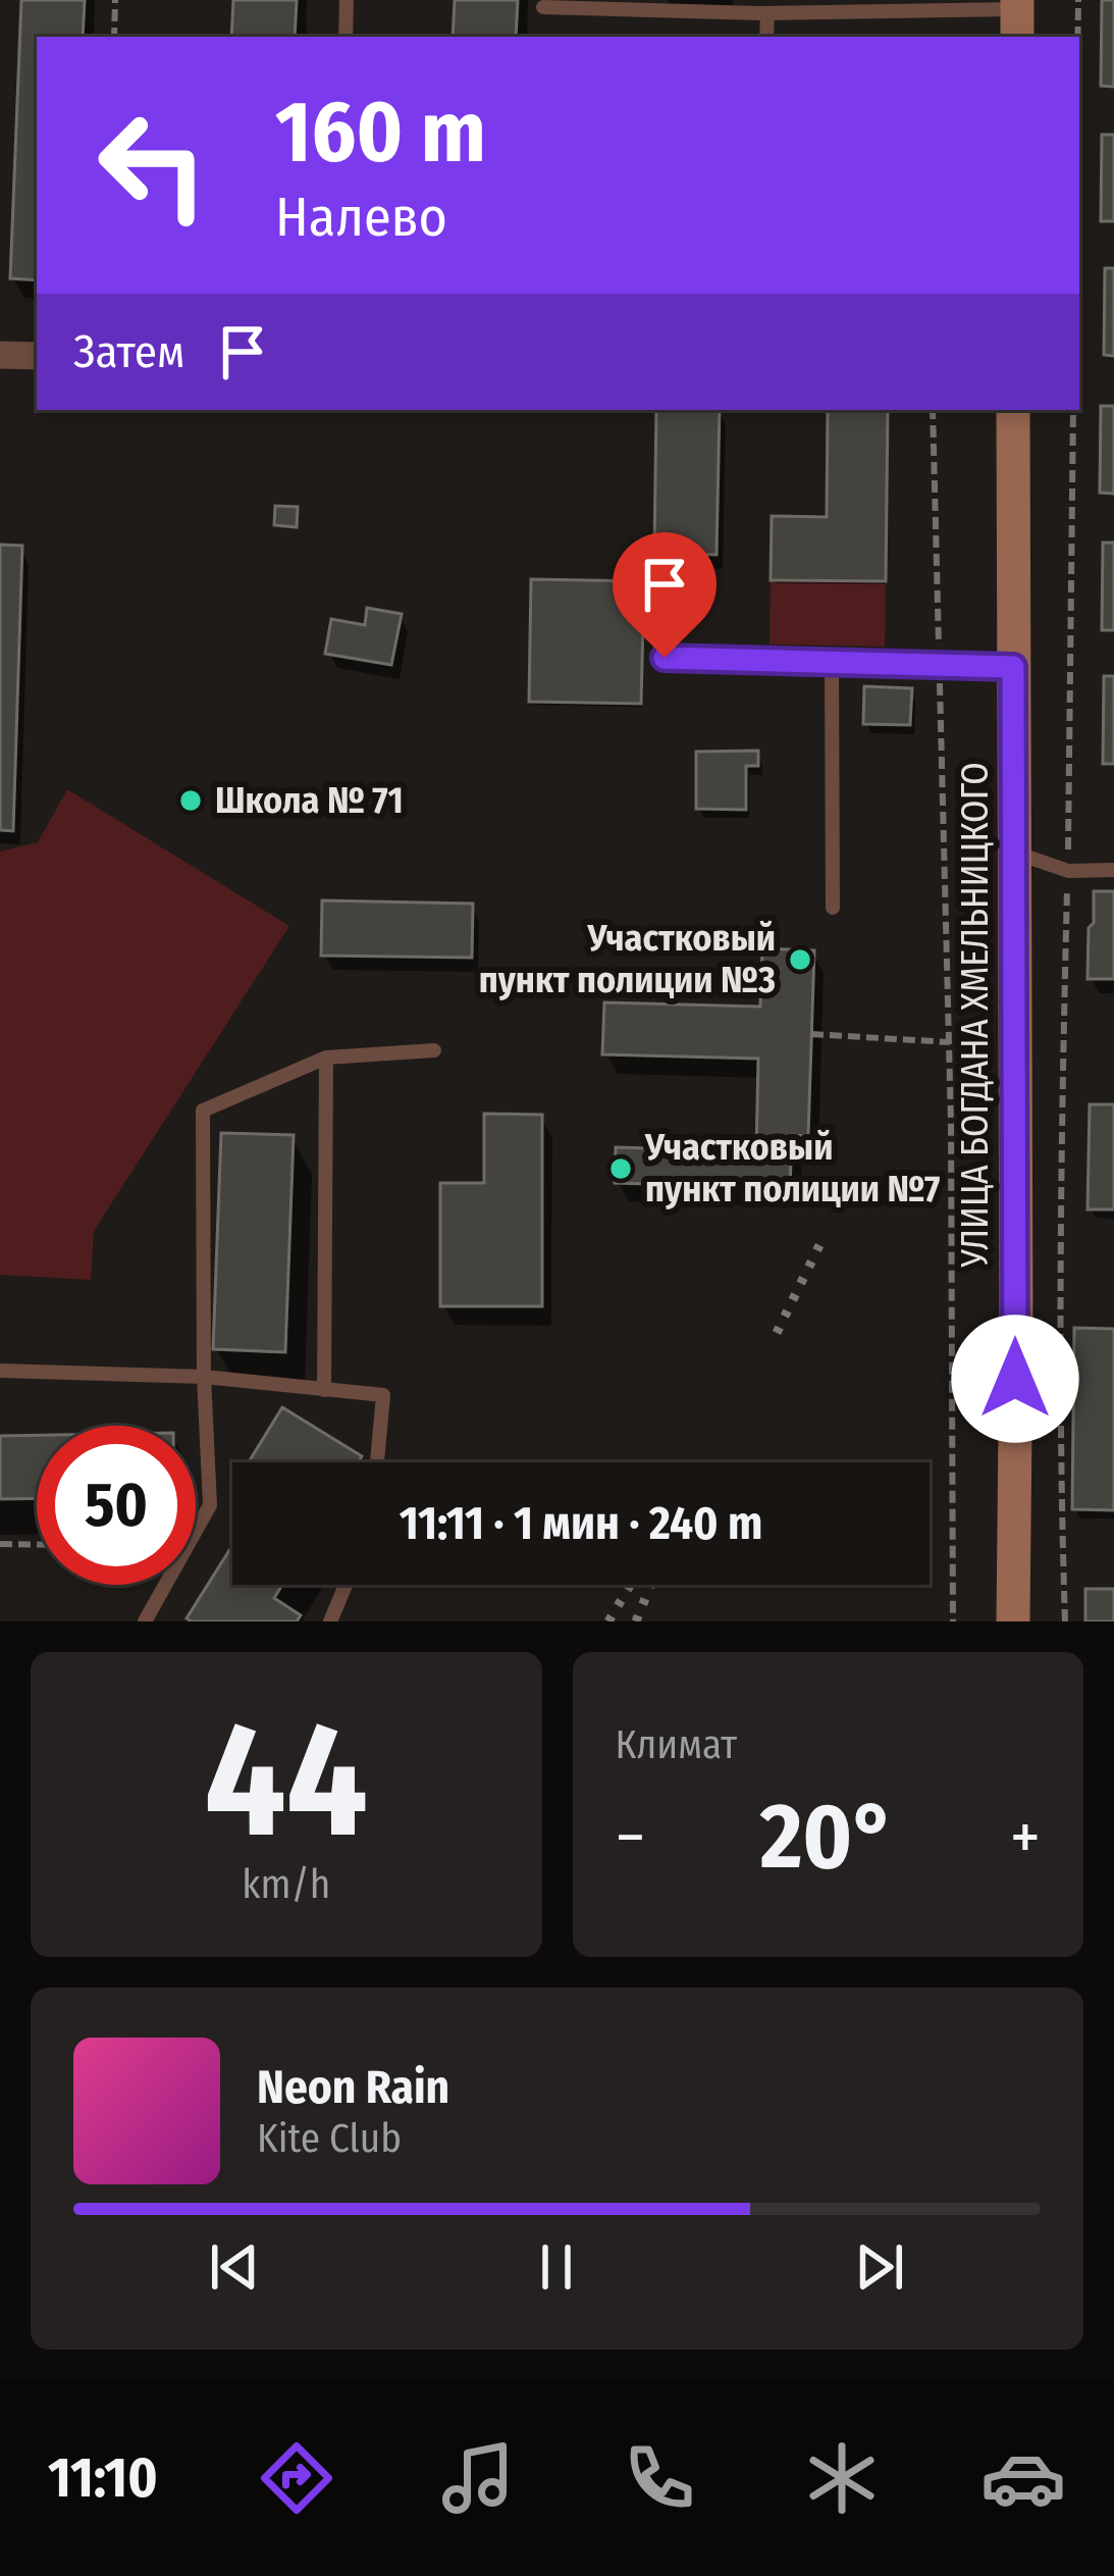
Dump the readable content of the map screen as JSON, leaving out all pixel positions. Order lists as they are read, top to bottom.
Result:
{
  "streets": {
    "main road": ["УЛИЦА БОГДАНА ХМЕЛЬНИЦКОГО"]
  },
  "places": ["Школа № 71", "Участковый пункт полиции №3", "Участковый пункт полиции №7"],
  "page": {
    "turn": ["160 m", "Налево"],
    "then": "Затем",
    "limit": "50",
    "trip": "11:11 · 1 мин · 240 m",
    "tile": [
      ["44", "km/h"],
      "Климат"
    ],
    "heat": ["−", "20°", "+"],
    "song": ["Neon Rain", "Kite Club"],
    "tabs": "11:10"
  }
}
